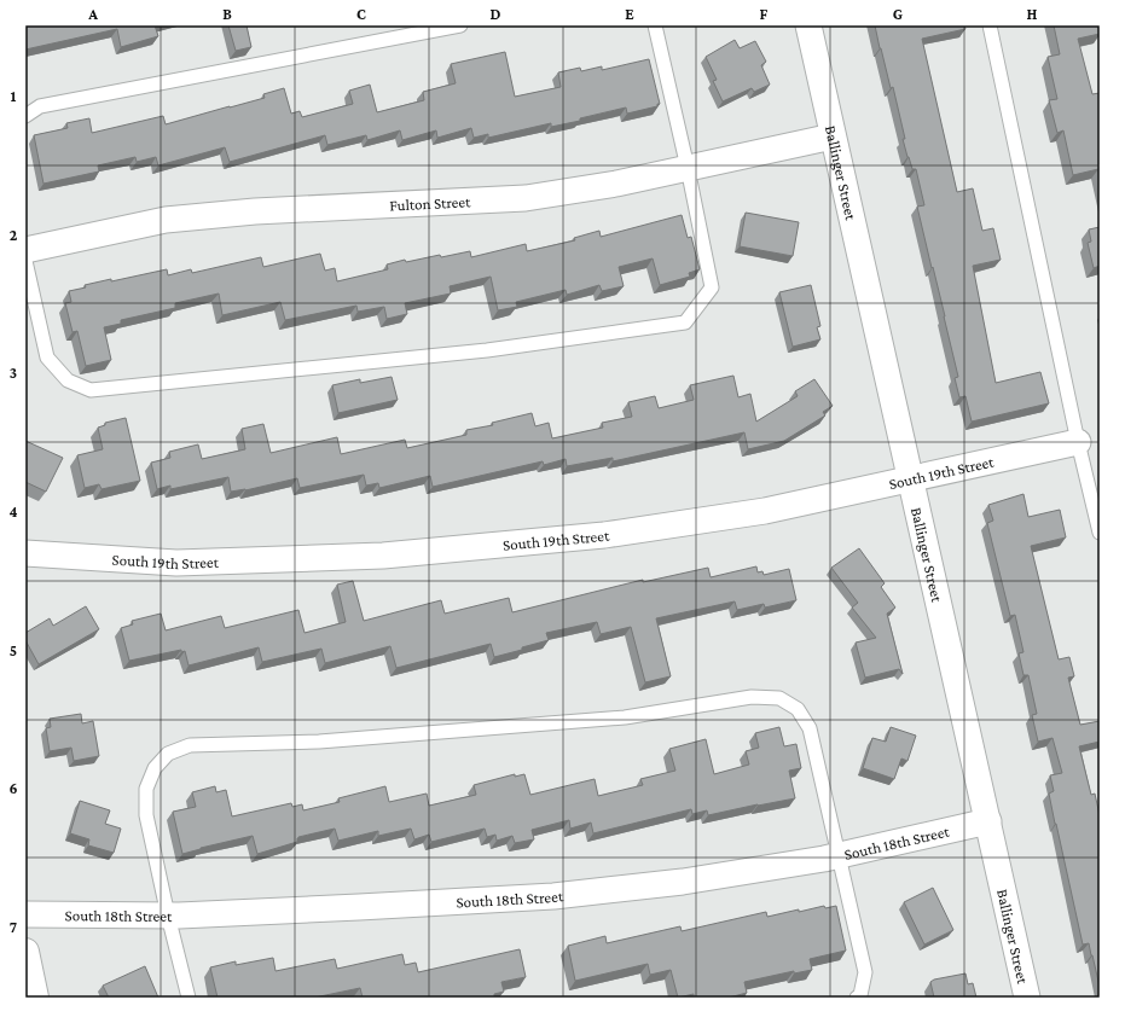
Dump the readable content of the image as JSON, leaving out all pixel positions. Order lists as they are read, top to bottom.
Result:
{
  "streets": {
    "street": [
      "Ballinger Street",
      "Fulton Street",
      "South 19th Street",
      "South 18th Street"
    ]
  },
  "crossings": [
    ["Ballinger Street", "Fulton Street"],
    ["Ballinger Street", "South 19th Street"],
    ["Ballinger Street", "South 18th Street"]
  ],
  "grid": {
    "columns": [
      "A",
      "B",
      "C",
      "D",
      "E",
      "F",
      "G",
      "H"
    ],
    "rows": [
      "1",
      "2",
      "3",
      "4",
      "5",
      "6",
      "7"
    ]
  }
}
